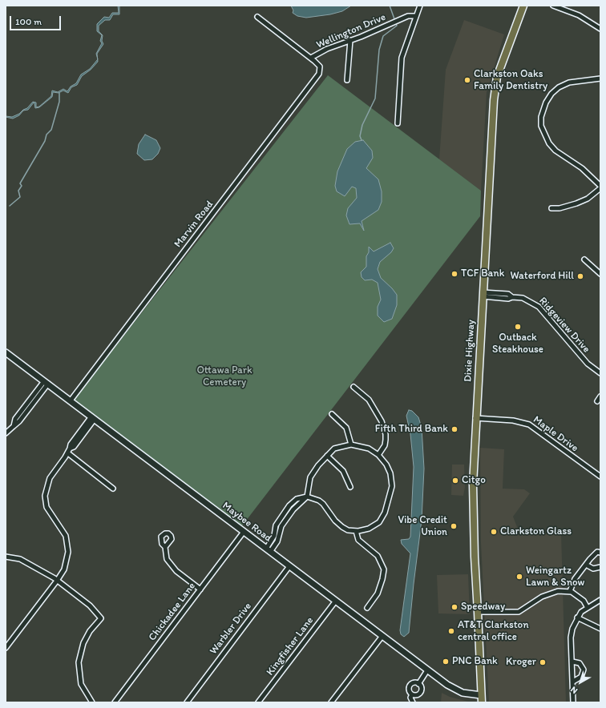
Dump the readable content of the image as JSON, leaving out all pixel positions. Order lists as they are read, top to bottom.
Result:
{
  "streets": {
    "main road": ["Dixie Highway", "Maybee Road"],
    "street": [
      "Wellington Drive",
      "Marvin Road",
      "Ridgeview Drive",
      "Maple Drive",
      "Chickadee Lane",
      "Warbler Drive",
      "Kingfisher Lane"
    ]
  },
  "crossings": [
    ["Wellington Drive", "Marvin Road"],
    ["Marvin Road", "Maybee Road"],
    ["Ridgeview Drive", "Dixie Highway"],
    ["Dixie Highway", "Maple Drive"],
    ["Dixie Highway", "Maybee Road"],
    ["Maybee Road", "Chickadee Lane"],
    ["Maybee Road", "Warbler Drive"],
    ["Maybee Road", "Kingfisher Lane"]
  ],
  "parks": ["Ottawa Park Cemetery"],
  "places": [
    "Clarkston Oaks Family Dentistry",
    "TCF Bank",
    "Waterford Hill",
    "Outback Steakhouse",
    "Fifth Third Bank",
    "Citgo",
    "Vibe Credit Union",
    "Clarkston Glass",
    "Weingartz Lawn & Snow",
    "Speedway",
    "AT&T Clarkston central office",
    "PNC Bank",
    "Kroger"
  ],
  "scale_bar": "100 m",
  "north": "bottom left"
}
